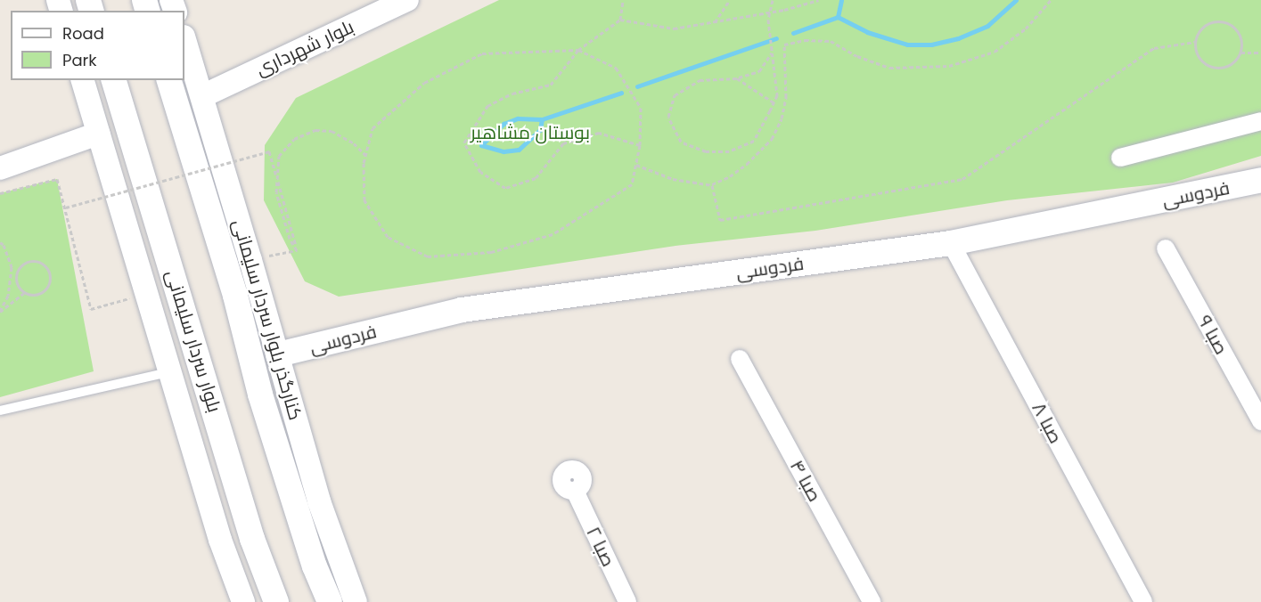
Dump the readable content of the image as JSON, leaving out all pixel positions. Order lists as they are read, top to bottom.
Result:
{
  "streets": {
    "main road": ["فردوسی", "بلوار سردار سلیمانی"],
    "street": [
      "بلوار شهرداری",
      "کنارگذر بلوار سردار سلیمانی",
      "صبا ۹",
      "صبا ۸",
      "صبا ۴",
      "صبا ۲"
    ]
  },
  "crossings": [
    ["بلوار شهرداری", "کنارگذر بلوار سردار سلیمانی"],
    ["فردوسی", "کنارگذر بلوار سردار سلیمانی"],
    ["فردوسی", "صبا ۸"]
  ],
  "parks": ["بوستان مشاهیر"],
  "legend": ["Road", "Park"]
}
